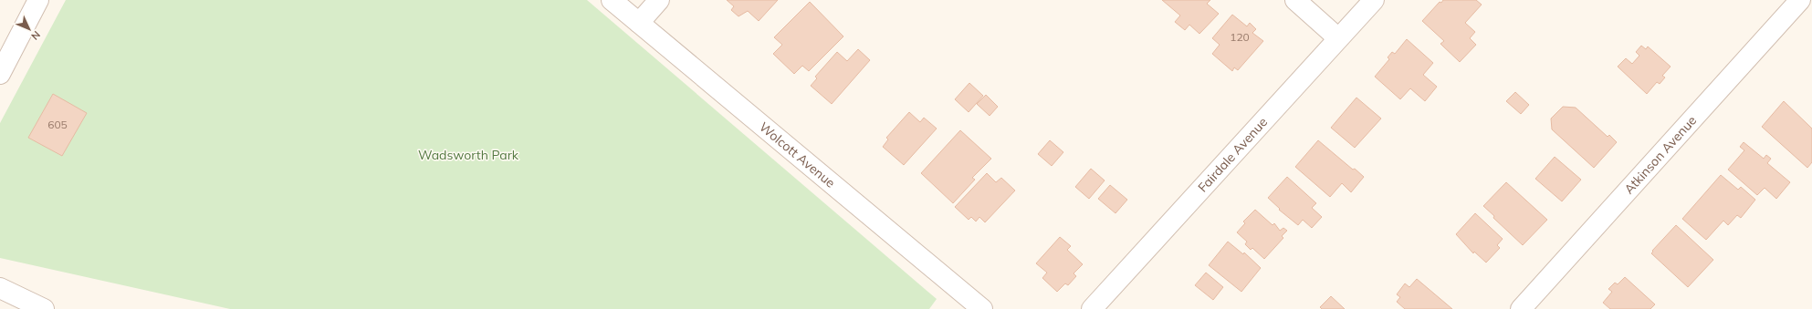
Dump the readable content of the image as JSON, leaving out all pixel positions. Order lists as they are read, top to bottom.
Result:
{
  "streets": {
    "street": ["Wolcott Avenue", "Fairdale Avenue", "Atkinson Avenue"]
  },
  "parks": ["Wadsworth Park"],
  "house_numbers": ["120", "605"],
  "north": "bottom right"
}
